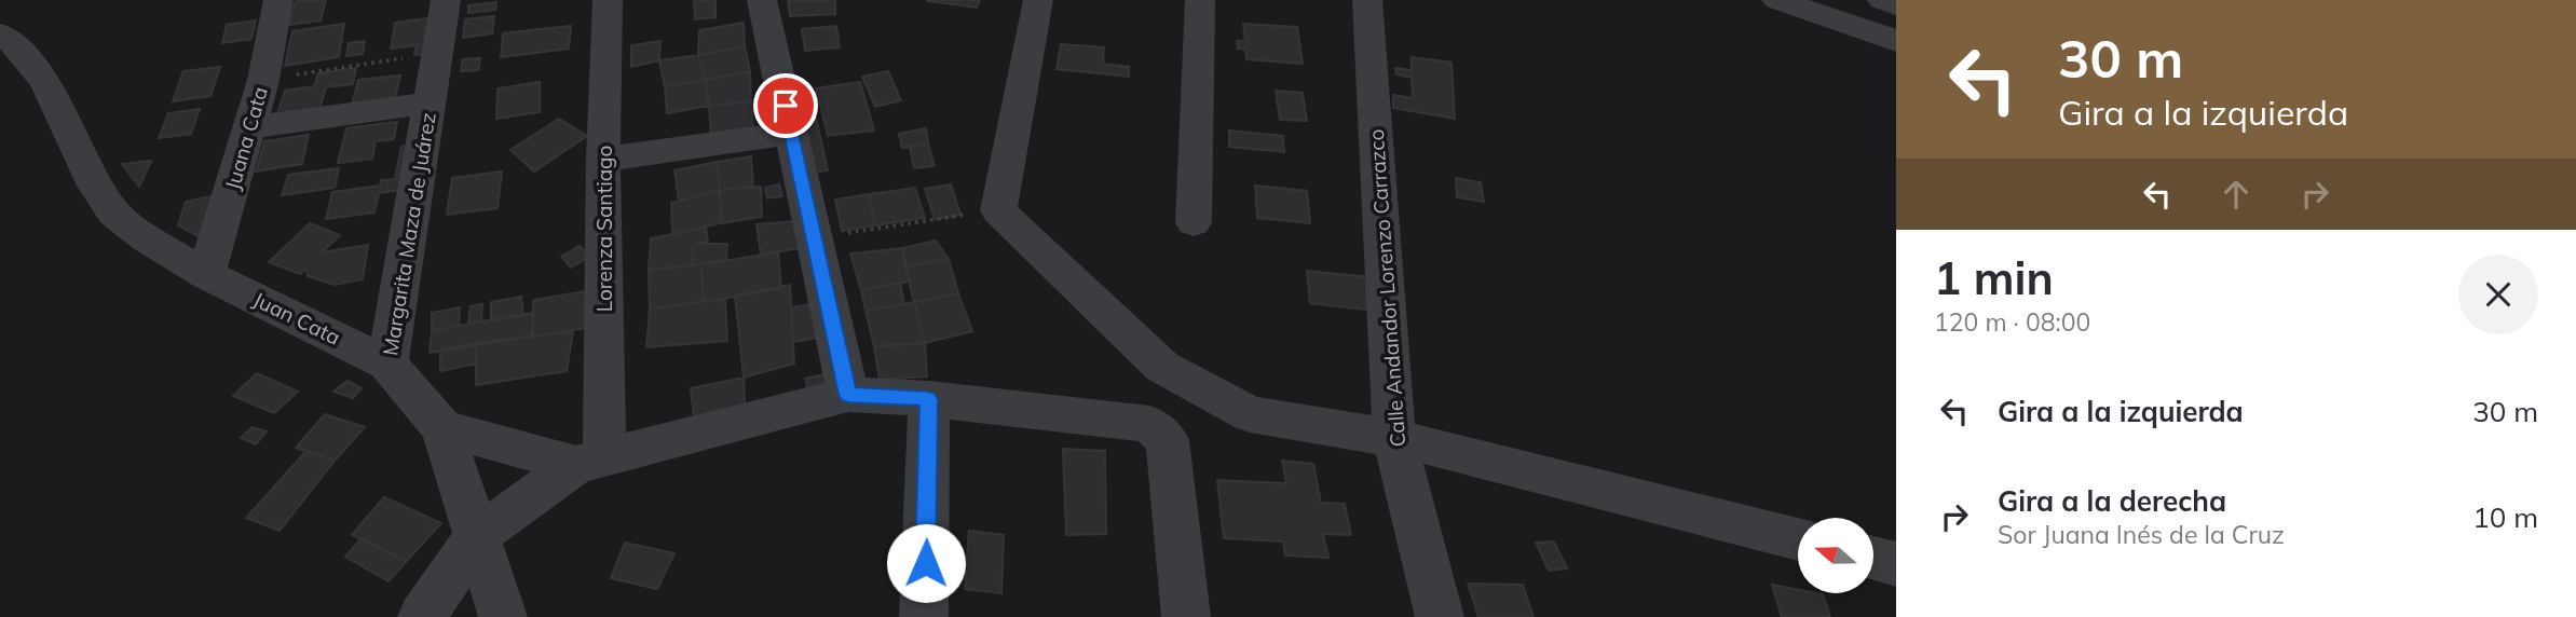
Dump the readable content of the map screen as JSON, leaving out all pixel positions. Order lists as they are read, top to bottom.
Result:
{
  "streets": {
    "street": [
      "Juana Cata",
      "Lorenza Santiago",
      "Margarita Maza de Juárez",
      "Calle Andandor Lorenzo Carrazco",
      "Juan Cata"
    ]
  },
  "crossings": [
    ["Juana Cata", "Juan Cata"],
    ["Margarita Maza de Juárez", "Juan Cata"]
  ],
  "north": "left",
  "page": {
    "turn": ["30 m", "Gira a la izquierda"],
    "heading": ["1 min", "120 m · 08:00"],
    "list": [
      {
        "name": "Gira a la izquierda",
        "value": "30 m"
      },
      {
        "name": "Gira a la derecha",
        "note": "Sor Juana Inés de la Cruz",
        "value": "10 m"
      }
    ]
  }
}
